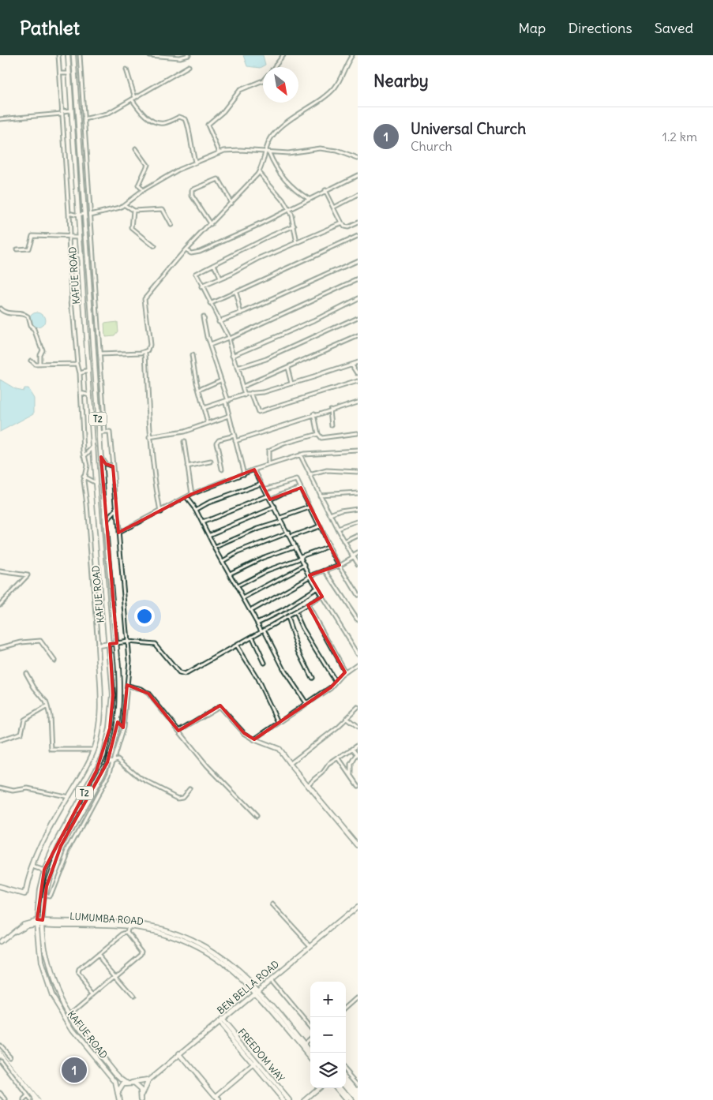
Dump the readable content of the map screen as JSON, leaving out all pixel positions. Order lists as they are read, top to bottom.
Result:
{
  "streets": {
    "main road": [
      "KAFUE ROAD",
      "T2",
      "LUMUMBA ROAD",
      "BEN BELLA ROAD",
      "FREEDOM WAY"
    ]
  },
  "crossings": [
    ["KAFUE ROAD", "LUMUMBA ROAD"],
    ["LUMUMBA ROAD", "BEN BELLA ROAD"],
    ["BEN BELLA ROAD", "FREEDOM WAY"]
  ],
  "north": "bottom right",
  "page": {
    "header": "Pathlet",
    "nav": ["Map", "Directions", "Saved"],
    "heading": "Nearby",
    "list": [
      {
        "mark": "1",
        "name": "Universal Church",
        "note": "Church",
        "value": "1.2 km"
      }
    ],
    "map_buttons": ["+", "−"],
    "pins": "1"
  }
}
